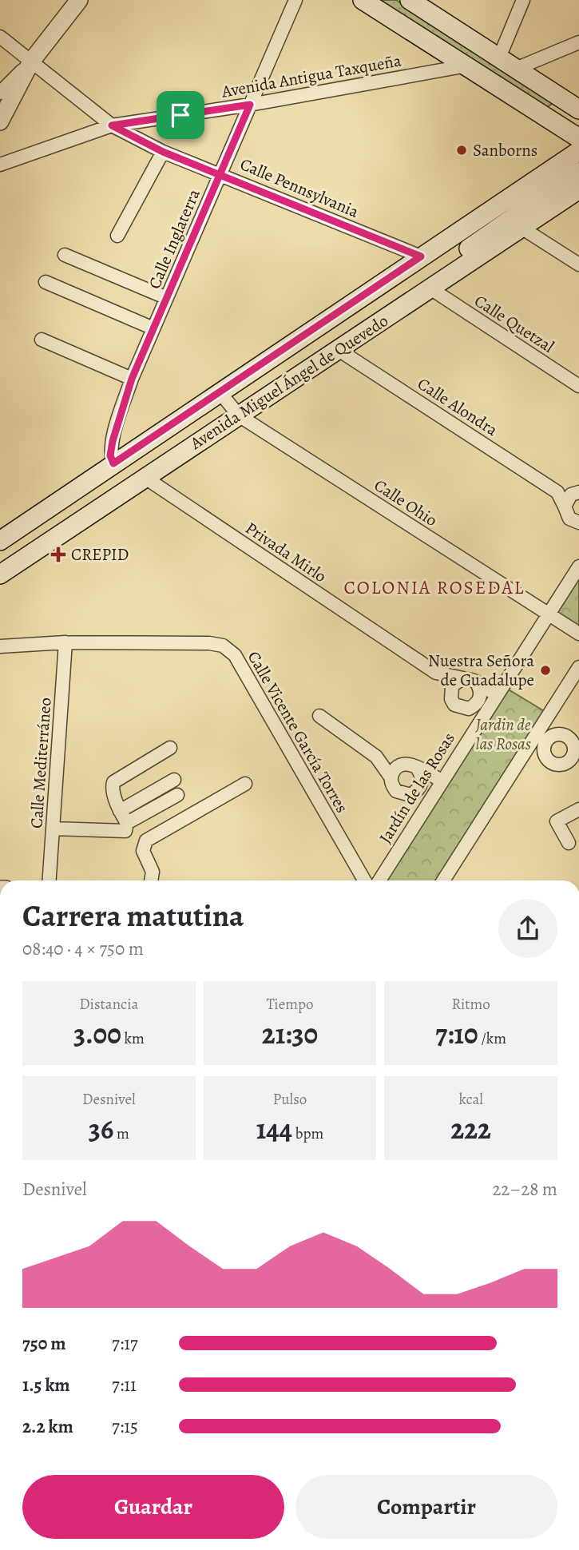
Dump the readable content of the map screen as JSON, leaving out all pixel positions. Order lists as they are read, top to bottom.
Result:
{
  "streets": {
    "main road": ["Avenida Miguel Ángel de Quevedo"],
    "street": [
      "Avenida Antigua Taxqueña",
      "Calle Pennsylvania",
      "Calle Inglaterra",
      "Calle Quetzal",
      "Calle Alondra",
      "Calle Ohio",
      "Privada Mirlo",
      "Calle Vicente García Torres",
      "Calle Mediterráneo",
      "Jardín de las Rosas"
    ]
  },
  "crossings": [
    ["Avenida Antigua Taxqueña", "Calle Pennsylvania"],
    ["Avenida Antigua Taxqueña", "Calle Inglaterra"],
    ["Calle Pennsylvania", "Calle Inglaterra"],
    ["Calle Pennsylvania", "Avenida Miguel Ángel de Quevedo"],
    ["Calle Inglaterra", "Avenida Miguel Ángel de Quevedo"],
    ["Calle Quetzal", "Avenida Miguel Ángel de Quevedo"],
    ["Avenida Miguel Ángel de Quevedo", "Calle Alondra"],
    ["Avenida Miguel Ángel de Quevedo", "Calle Ohio"],
    ["Avenida Miguel Ángel de Quevedo", "Privada Mirlo"],
    ["Calle Ohio", "Jardín de las Rosas"],
    ["Privada Mirlo", "Jardín de las Rosas"],
    ["Calle Vicente García Torres", "Calle Mediterráneo"]
  ],
  "districts": ["COLONIA ROSEDAL"],
  "parks": ["Jardin de las Rosas"],
  "places": {
    "other": ["Sanborns", "Nuestra Señora de Guadalupe"],
    "health": ["CREPID"]
  },
  "page": {
    "heading": ["Carrera matutina", "08:40 · 4 × 750 m"],
    "stats": [
      ["Distancia", "3.00 km"],
      ["Tiempo", "21:30"],
      ["Ritmo", "7:10 /km"],
      ["Desnivel", "36 m"],
      ["Pulso", "144 bpm"],
      ["kcal", "222"]
    ],
    "chart": ["Desnivel", "22–28 m"],
    "list": [
      {
        "name": "750 m",
        "note": "7:17"
      },
      {
        "name": "1.5 km",
        "note": "7:11"
      },
      {
        "name": "2.2 km",
        "note": "7:15"
      }
    ],
    "buttons": ["Guardar", "Compartir"]
  }
}
